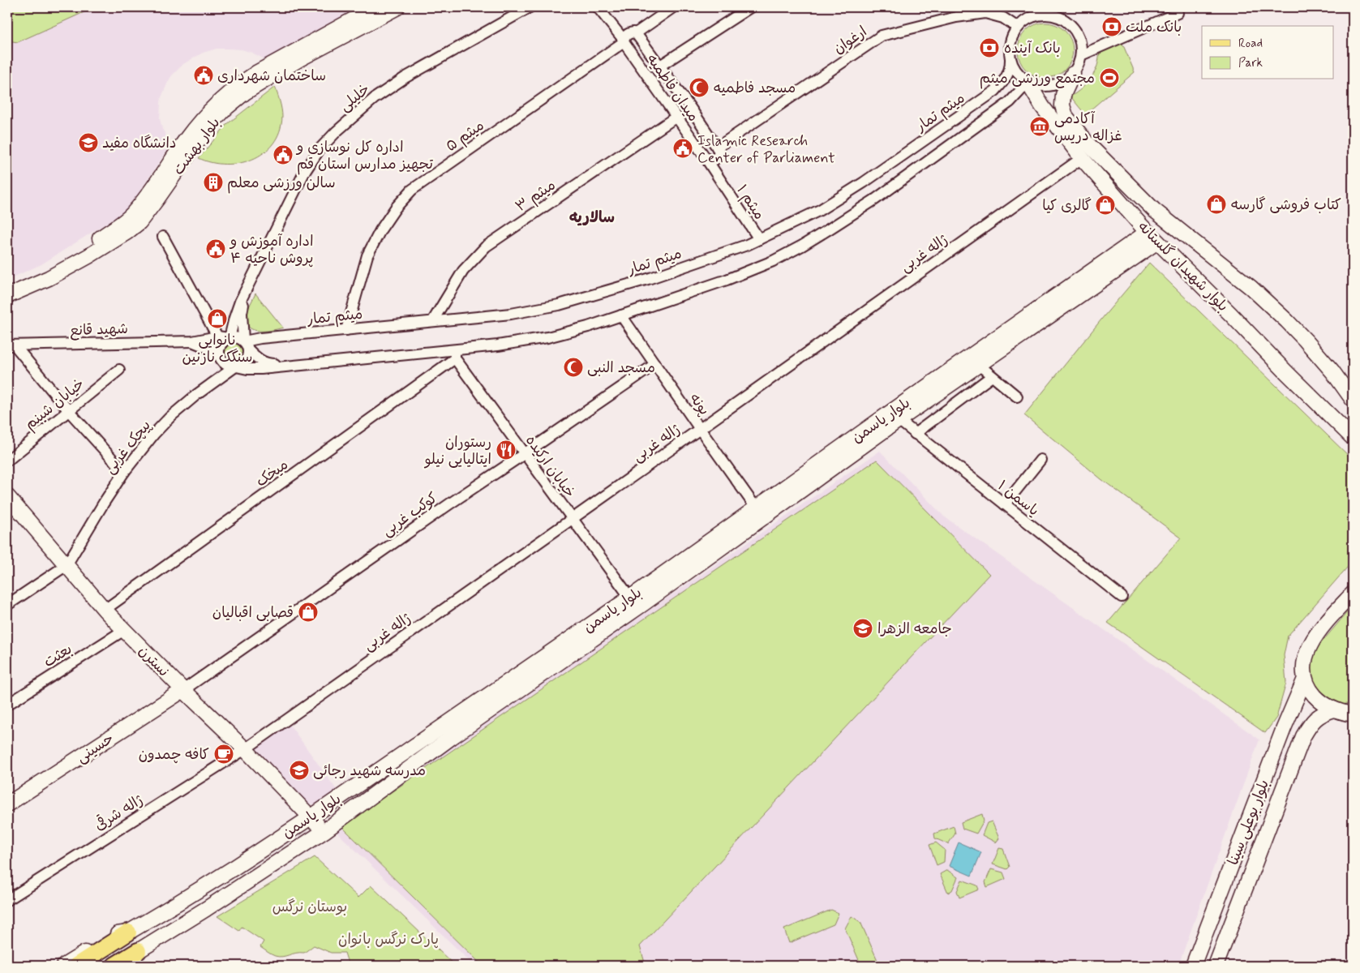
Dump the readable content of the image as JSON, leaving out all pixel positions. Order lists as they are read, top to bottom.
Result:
{
  "streets": {
    "street": [
      "ارغوان",
      "میدان فاطمیه",
      "خلیلی",
      "میثم تمار",
      "میثم ۵",
      "بلوار بهشت",
      "میثم ۳",
      "میثم ۱",
      "ژاله غربی",
      "بلوار شهیدان گلستانه",
      "شهید قانع",
      "خیابان شبنم",
      "پونه",
      "بلوار یاسمن",
      "پیچک غربی",
      "خیابان ارکیده",
      "میخک",
      "یاسمن ۱",
      "کوکب غربی",
      "بعثت",
      "نسترن",
      "حسینی",
      "ژاله شرقی",
      "بلوار بوعلی سینا"
    ]
  },
  "crossings": [
    ["ارغوان", "میدان فاطمیه"],
    ["ارغوان", "میثم تمار"],
    ["ارغوان", "بلوار شهیدان گلستانه"],
    ["میدان فاطمیه", "میثم ۵"],
    ["میدان فاطمیه", "میثم ۳"],
    ["میدان فاطمیه", "میثم ۱"],
    ["میثم تمار", "میثم ۵"],
    ["میثم تمار", "میثم ۳"],
    ["میثم تمار", "میثم ۱"],
    ["میثم تمار", "بلوار شهیدان گلستانه"],
    ["میثم تمار", "شهید قانع"],
    ["میثم تمار", "پیچک غربی"],
    ["ژاله غربی", "بلوار شهیدان گلستانه"],
    ["ژاله غربی", "پونه"],
    ["ژاله غربی", "خیابان ارکیده"],
    ["ژاله غربی", "نسترن"],
    ["ژاله غربی", "ژاله شرقی"],
    ["بلوار شهیدان گلستانه", "بلوار یاسمن"],
    ["شهید قانع", "پیچک غربی"],
    ["پونه", "بلوار یاسمن"],
    ["پونه", "کوکب غربی"],
    ["بلوار یاسمن", "خیابان ارکیده"],
    ["بلوار یاسمن", "یاسمن ۱"],
    ["بلوار یاسمن", "نسترن"],
    ["پیچک غربی", "نسترن"],
    ["خیابان ارکیده", "میخک"],
    ["خیابان ارکیده", "کوکب غربی"],
    ["میخک", "نسترن"],
    ["کوکب غربی", "نسترن"],
    ["کوکب غربی", "حسینی"],
    ["بعثت", "نسترن"],
    ["نسترن", "حسینی"],
    ["نسترن", "ژاله شرقی"]
  ],
  "districts": ["سالاریه"],
  "parks": ["بوستان نرگس", "پارک نرگس بانوان"],
  "places": {
    "bank": ["بانک ملت", "بانک آینده"],
    "public building": [
      "ساختمان شهرداری",
      "Islamic Research Center of Parliament",
      "اداره کل نوسازی و تجهیز مدارس استان قم",
      "اداره آموزش و پروش ناحیه ۴"
    ],
    "sports": ["مجتمع ورزشی میثم"],
    "mosque": ["مسجد فاطمیه", "مسجد النبی"],
    "museum": ["آکادمی غزاله دریس"],
    "school or university": ["دانشگاه مفید", "جامعه الزهرا", "مدرسه شهید رجائی"],
    "building": ["سالن ورزشی معلم"],
    "shop": [
      "کتاب فروشی گارسه",
      "گالری کیا",
      "نانوایی سنگک نازنین",
      "قصابی اقبالیان"
    ],
    "restaurant": ["رستوران ایتالیایی نیلو"],
    "cafe": ["کافه چمدون"]
  },
  "legend": ["Road", "Park"]
}
